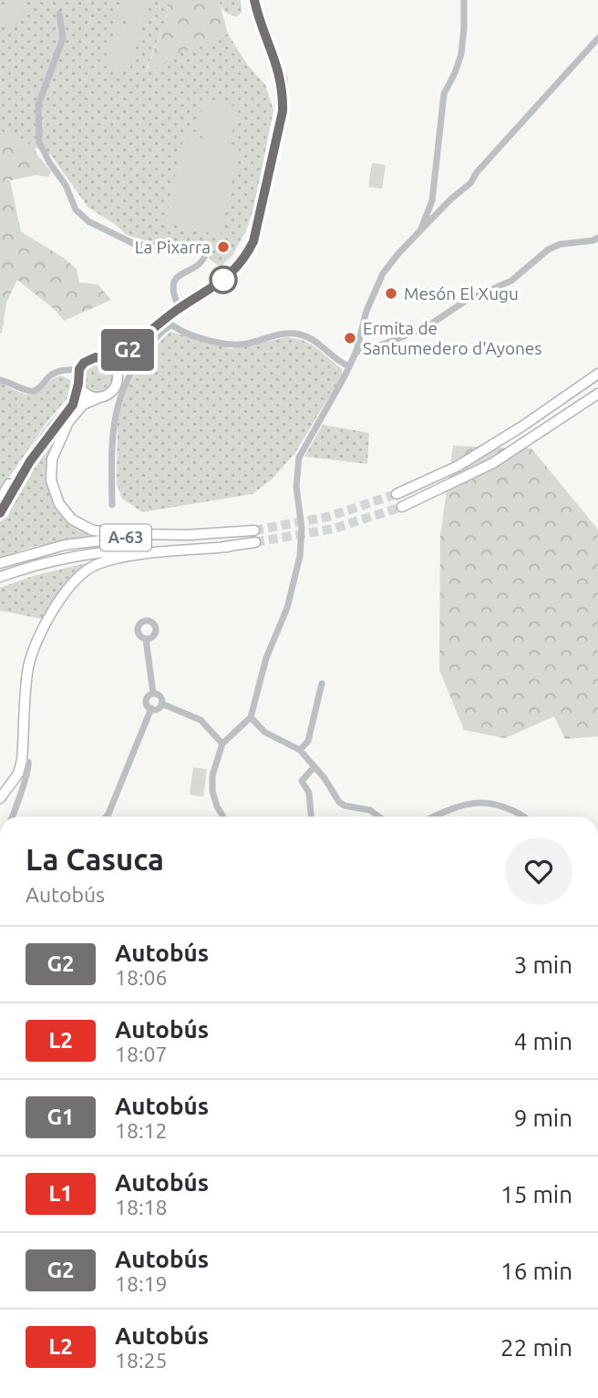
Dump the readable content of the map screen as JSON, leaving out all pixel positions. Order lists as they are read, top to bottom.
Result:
{
  "streets": {
    "highway": ["A-63"]
  },
  "places": ["La Pixarra", "Mesón El Xugu", "Ermita de Santumedero d'Ayones"],
  "lines": ["bus line G2"],
  "page": {
    "on_map": "G2",
    "heading": ["La Casuca", "Autobús"],
    "list": [
      {
        "mark": "G2",
        "name": "Autobús",
        "note": "18:06",
        "value": "3 min"
      },
      {
        "mark": "L2",
        "name": "Autobús",
        "note": "18:07",
        "value": "4 min"
      },
      {
        "mark": "G1",
        "name": "Autobús",
        "note": "18:12",
        "value": "9 min"
      },
      {
        "mark": "L1",
        "name": "Autobús",
        "note": "18:18",
        "value": "15 min"
      },
      {
        "mark": "G2",
        "name": "Autobús",
        "note": "18:19",
        "value": "16 min"
      },
      {
        "mark": "L2",
        "name": "Autobús",
        "note": "18:25",
        "value": "22 min"
      }
    ]
  }
}
